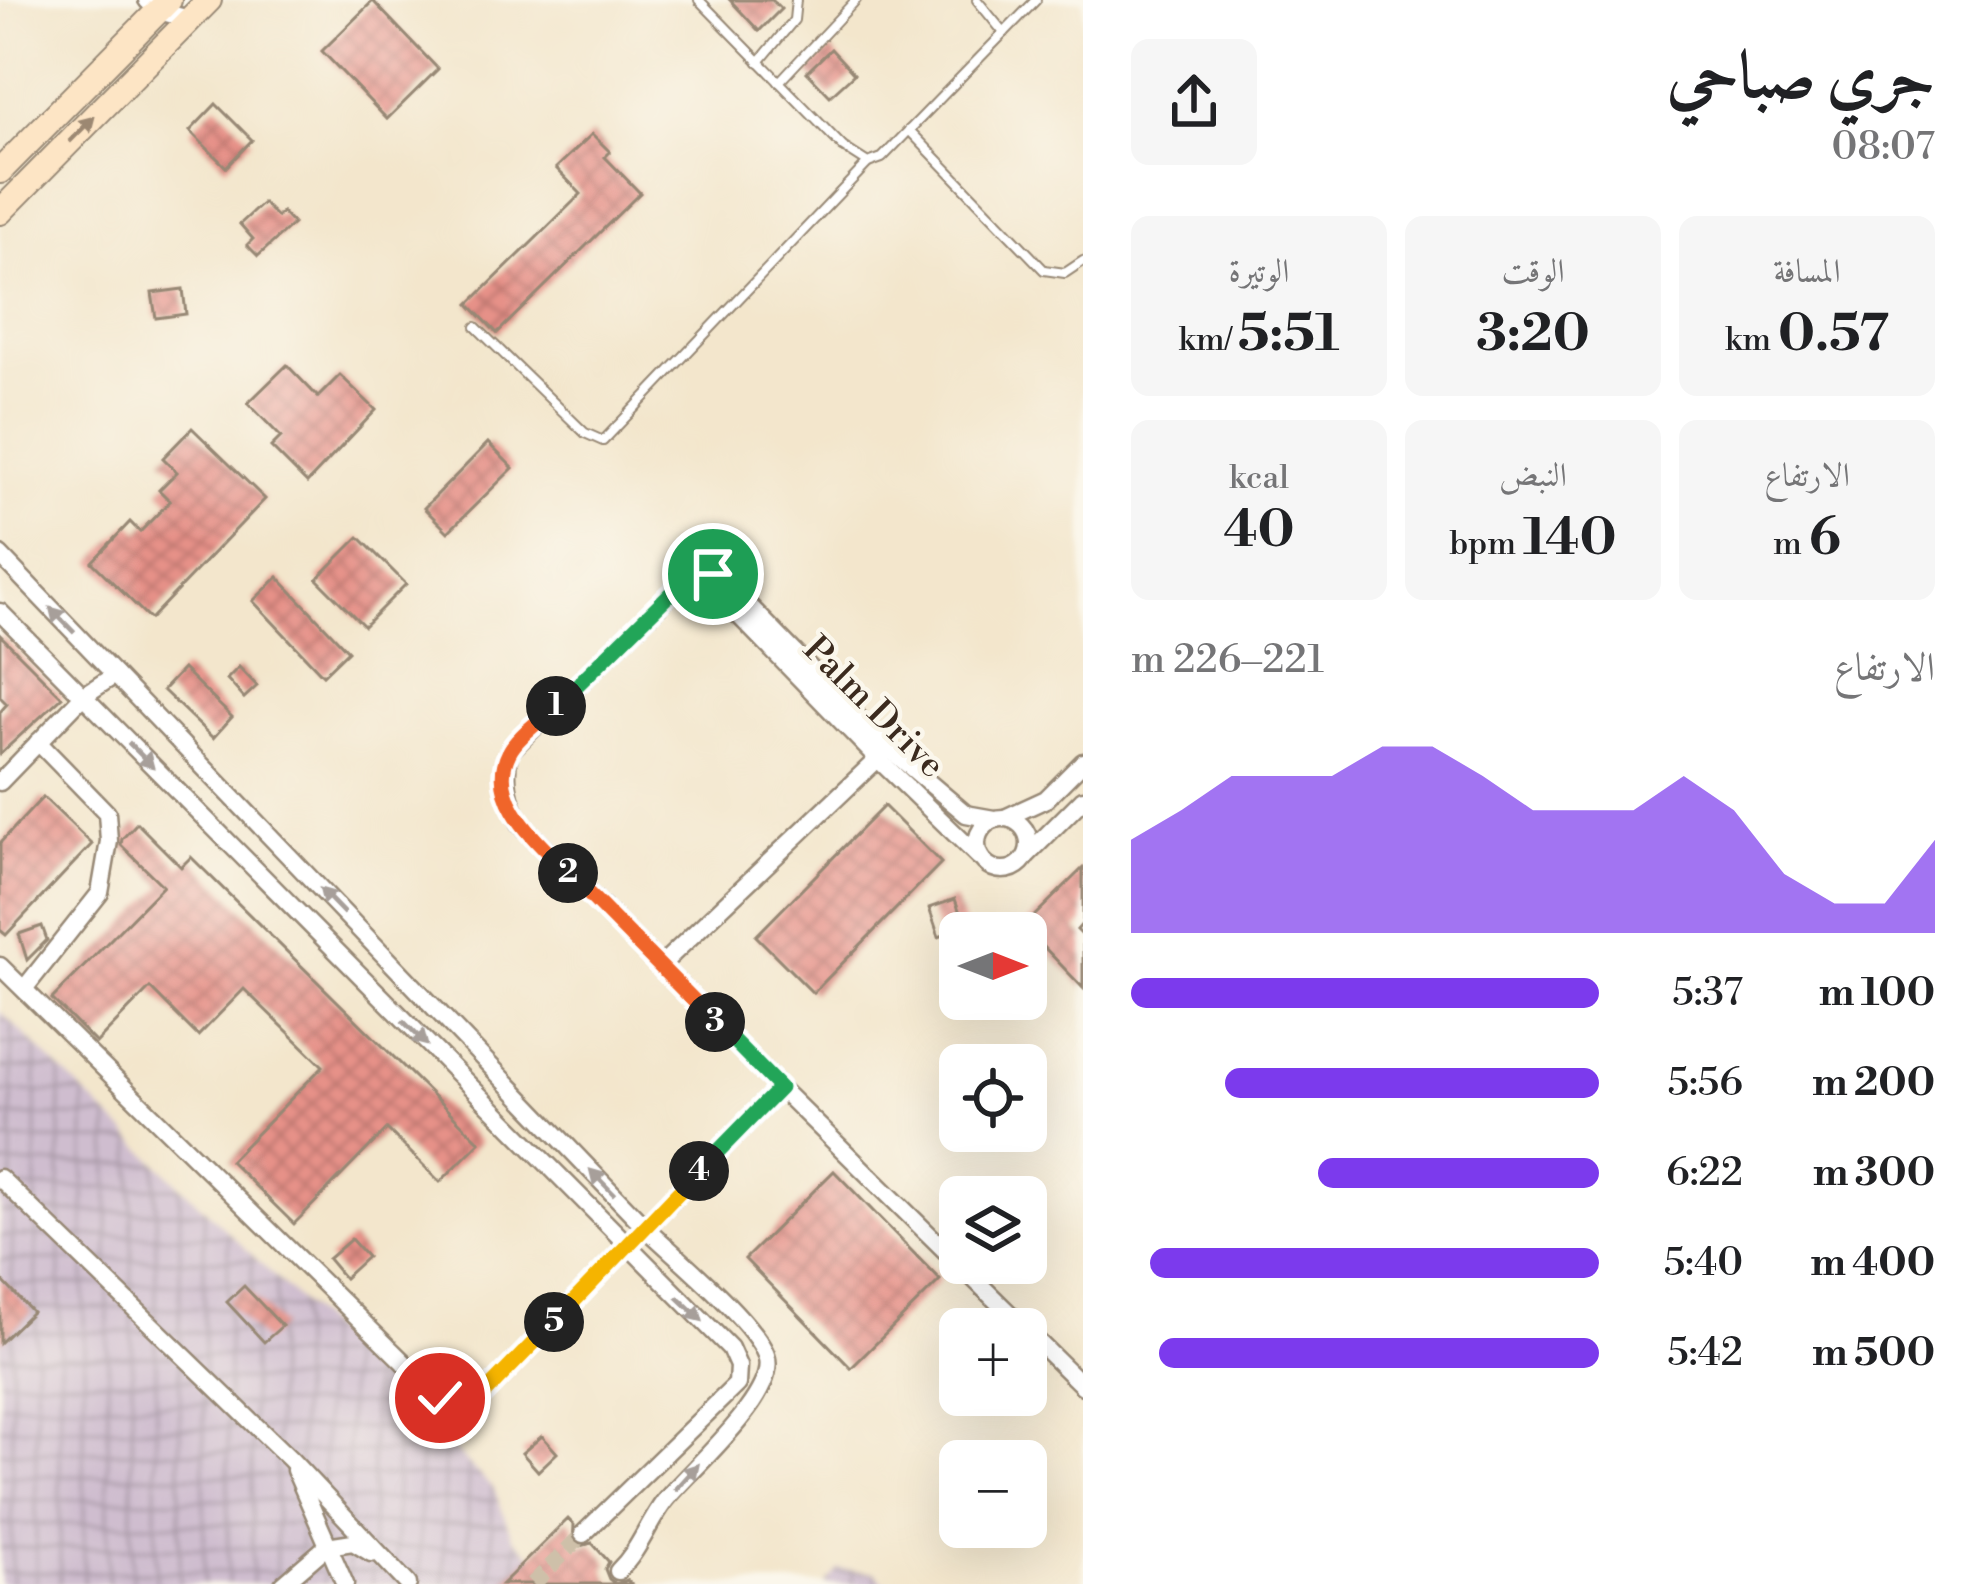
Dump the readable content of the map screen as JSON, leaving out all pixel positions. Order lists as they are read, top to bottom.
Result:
{
  "streets": {
    "street": ["Palm Drive"]
  },
  "north": "right",
  "page": {
    "heading": ["جري صباحي", "08:07"],
    "stats": [
      ["المسافة", "0.57 km"],
      ["الوقت", "3:20"],
      ["الوتيرة", "5:51 /km"],
      ["الارتفاع", "6 m"],
      ["النبض", "140 bpm"],
      ["kcal", "40"]
    ],
    "chart": ["الارتفاع", "221–226 m"],
    "pins": [
      "1",
      "2",
      "3",
      "4",
      "5"
    ],
    "map_buttons": ["+", "−"],
    "list": [
      {
        "name": "100 m",
        "note": "5:37"
      },
      {
        "name": "200 m",
        "note": "5:56"
      },
      {
        "name": "300 m",
        "note": "6:22"
      },
      {
        "name": "400 m",
        "note": "5:40"
      },
      {
        "name": "500 m",
        "note": "5:42"
      }
    ]
  }
}
